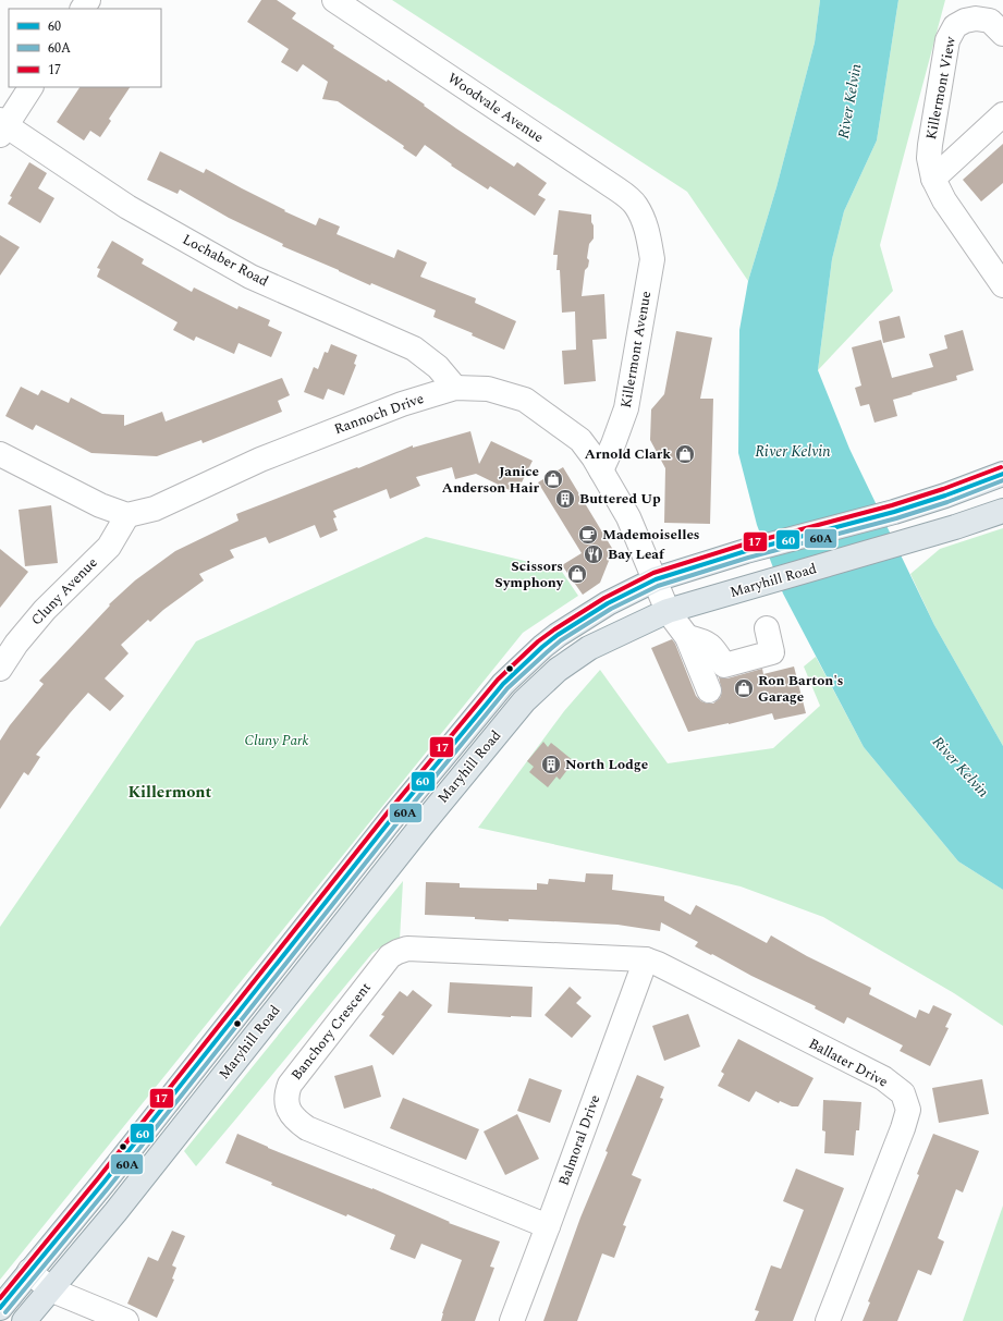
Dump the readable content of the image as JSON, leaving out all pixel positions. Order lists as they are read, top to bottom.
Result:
{
  "streets": {
    "main road": ["Maryhill Road"],
    "street": [
      "Killermont View",
      "Woodvale Avenue",
      "Lochaber Road",
      "Killermont Avenue",
      "Rannoch Drive",
      "Cluny Avenue",
      "Banchory Crescent",
      "Ballater Drive",
      "Balmoral Drive"
    ]
  },
  "crossings": [
    ["Woodvale Avenue", "Killermont Avenue"],
    ["Lochaber Road", "Rannoch Drive"],
    ["Killermont Avenue", "Rannoch Drive"],
    ["Rannoch Drive", "Maryhill Road"],
    ["Rannoch Drive", "Cluny Avenue"],
    ["Banchory Crescent", "Ballater Drive"],
    ["Banchory Crescent", "Balmoral Drive"],
    ["Ballater Drive", "Balmoral Drive"]
  ],
  "districts": ["Killermont"],
  "water": ["River Kelvin"],
  "parks": ["Cluny Park"],
  "places": {
    "shop": [
      "Arnold Clark",
      "Janice Anderson Hair",
      "Scissors Symphony",
      "Ron Barton's Garage"
    ],
    "building": ["Buttered Up", "North Lodge"],
    "cafe": ["Mademoiselles"],
    "restaurant": ["Bay Leaf"]
  },
  "lines": ["transit line 17", "transit line 60", "transit line 60A"],
  "legend": ["60", "60A", "17"]
}
